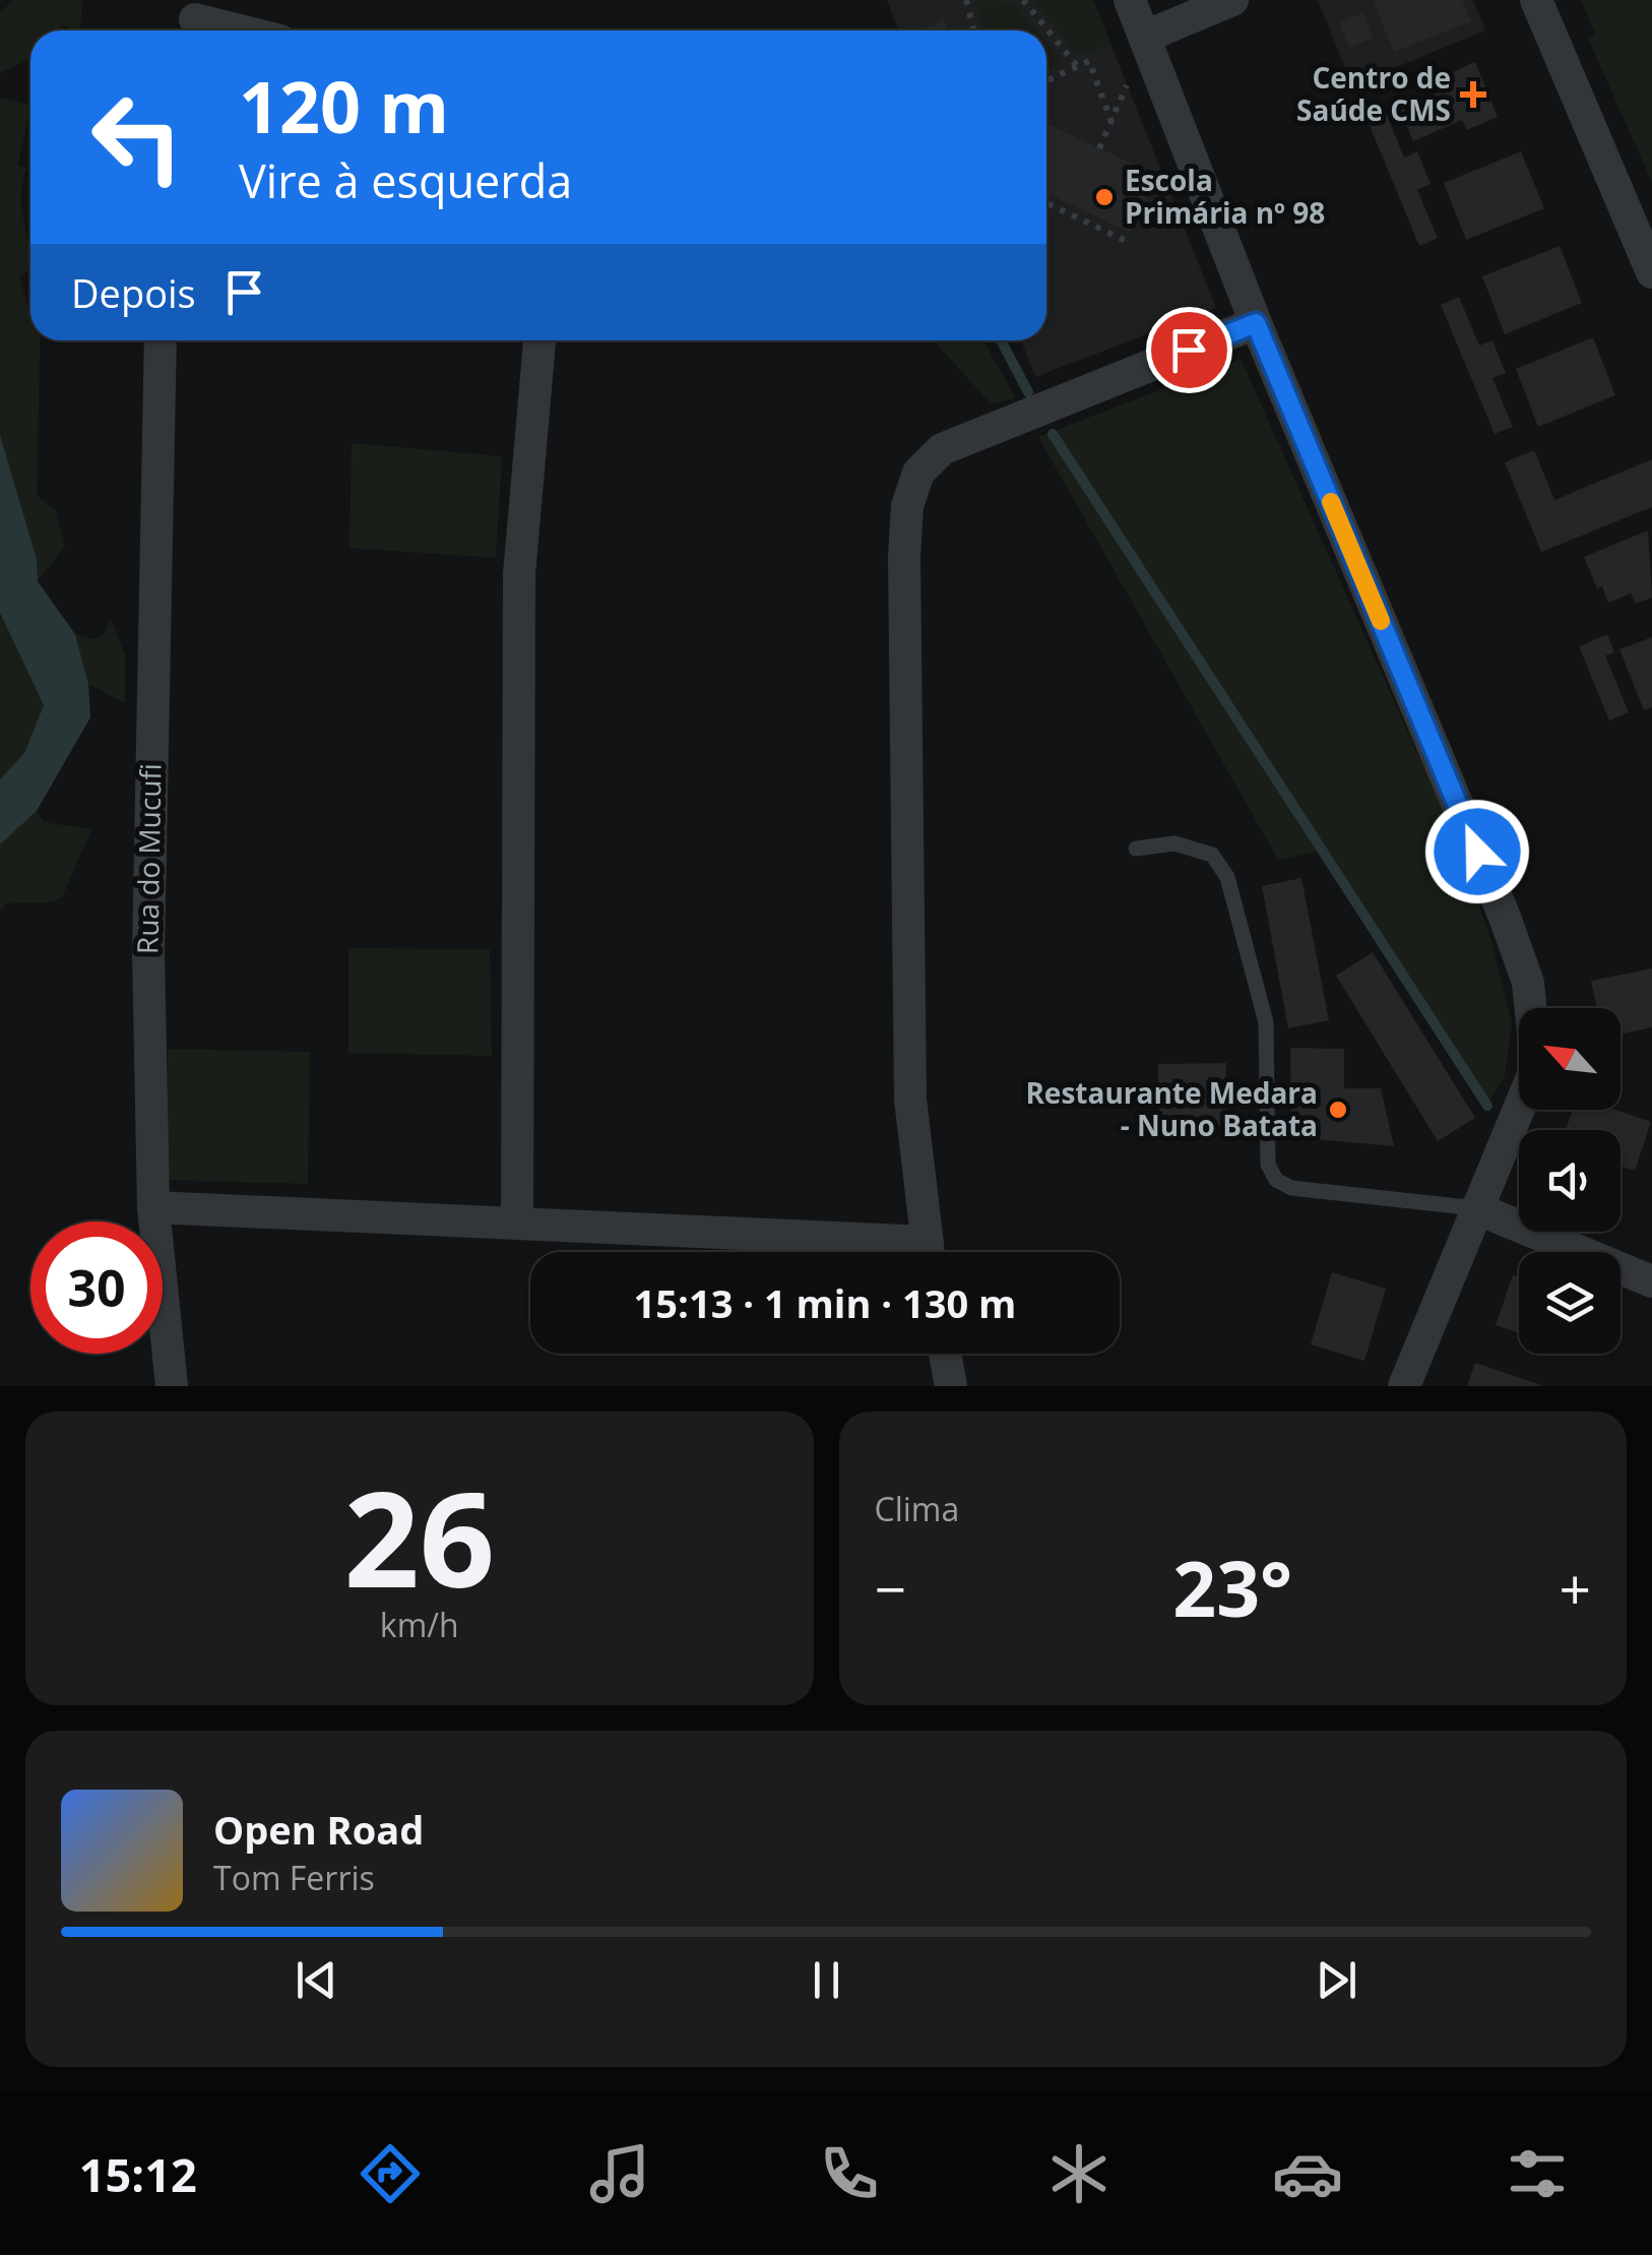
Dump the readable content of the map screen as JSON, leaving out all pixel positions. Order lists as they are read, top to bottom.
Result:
{
  "streets": {
    "street": ["Rua do Mucufi"]
  },
  "places": {
    "health": ["Centro de Saúde CMS"],
    "other": ["Escola Primária nº 98", "Restaurante Medara - Nuno Batata"]
  },
  "north": "top left",
  "page": {
    "turn": ["120 m", "Vire à esquerda"],
    "then": "Depois",
    "limit": "30",
    "trip": "15:13 · 1 min · 130 m",
    "tile": [
      ["26", "km/h"],
      "Clima"
    ],
    "heat": ["−", "23°", "+"],
    "song": ["Open Road", "Tom Ferris"],
    "tabs": "15:12"
  }
}
